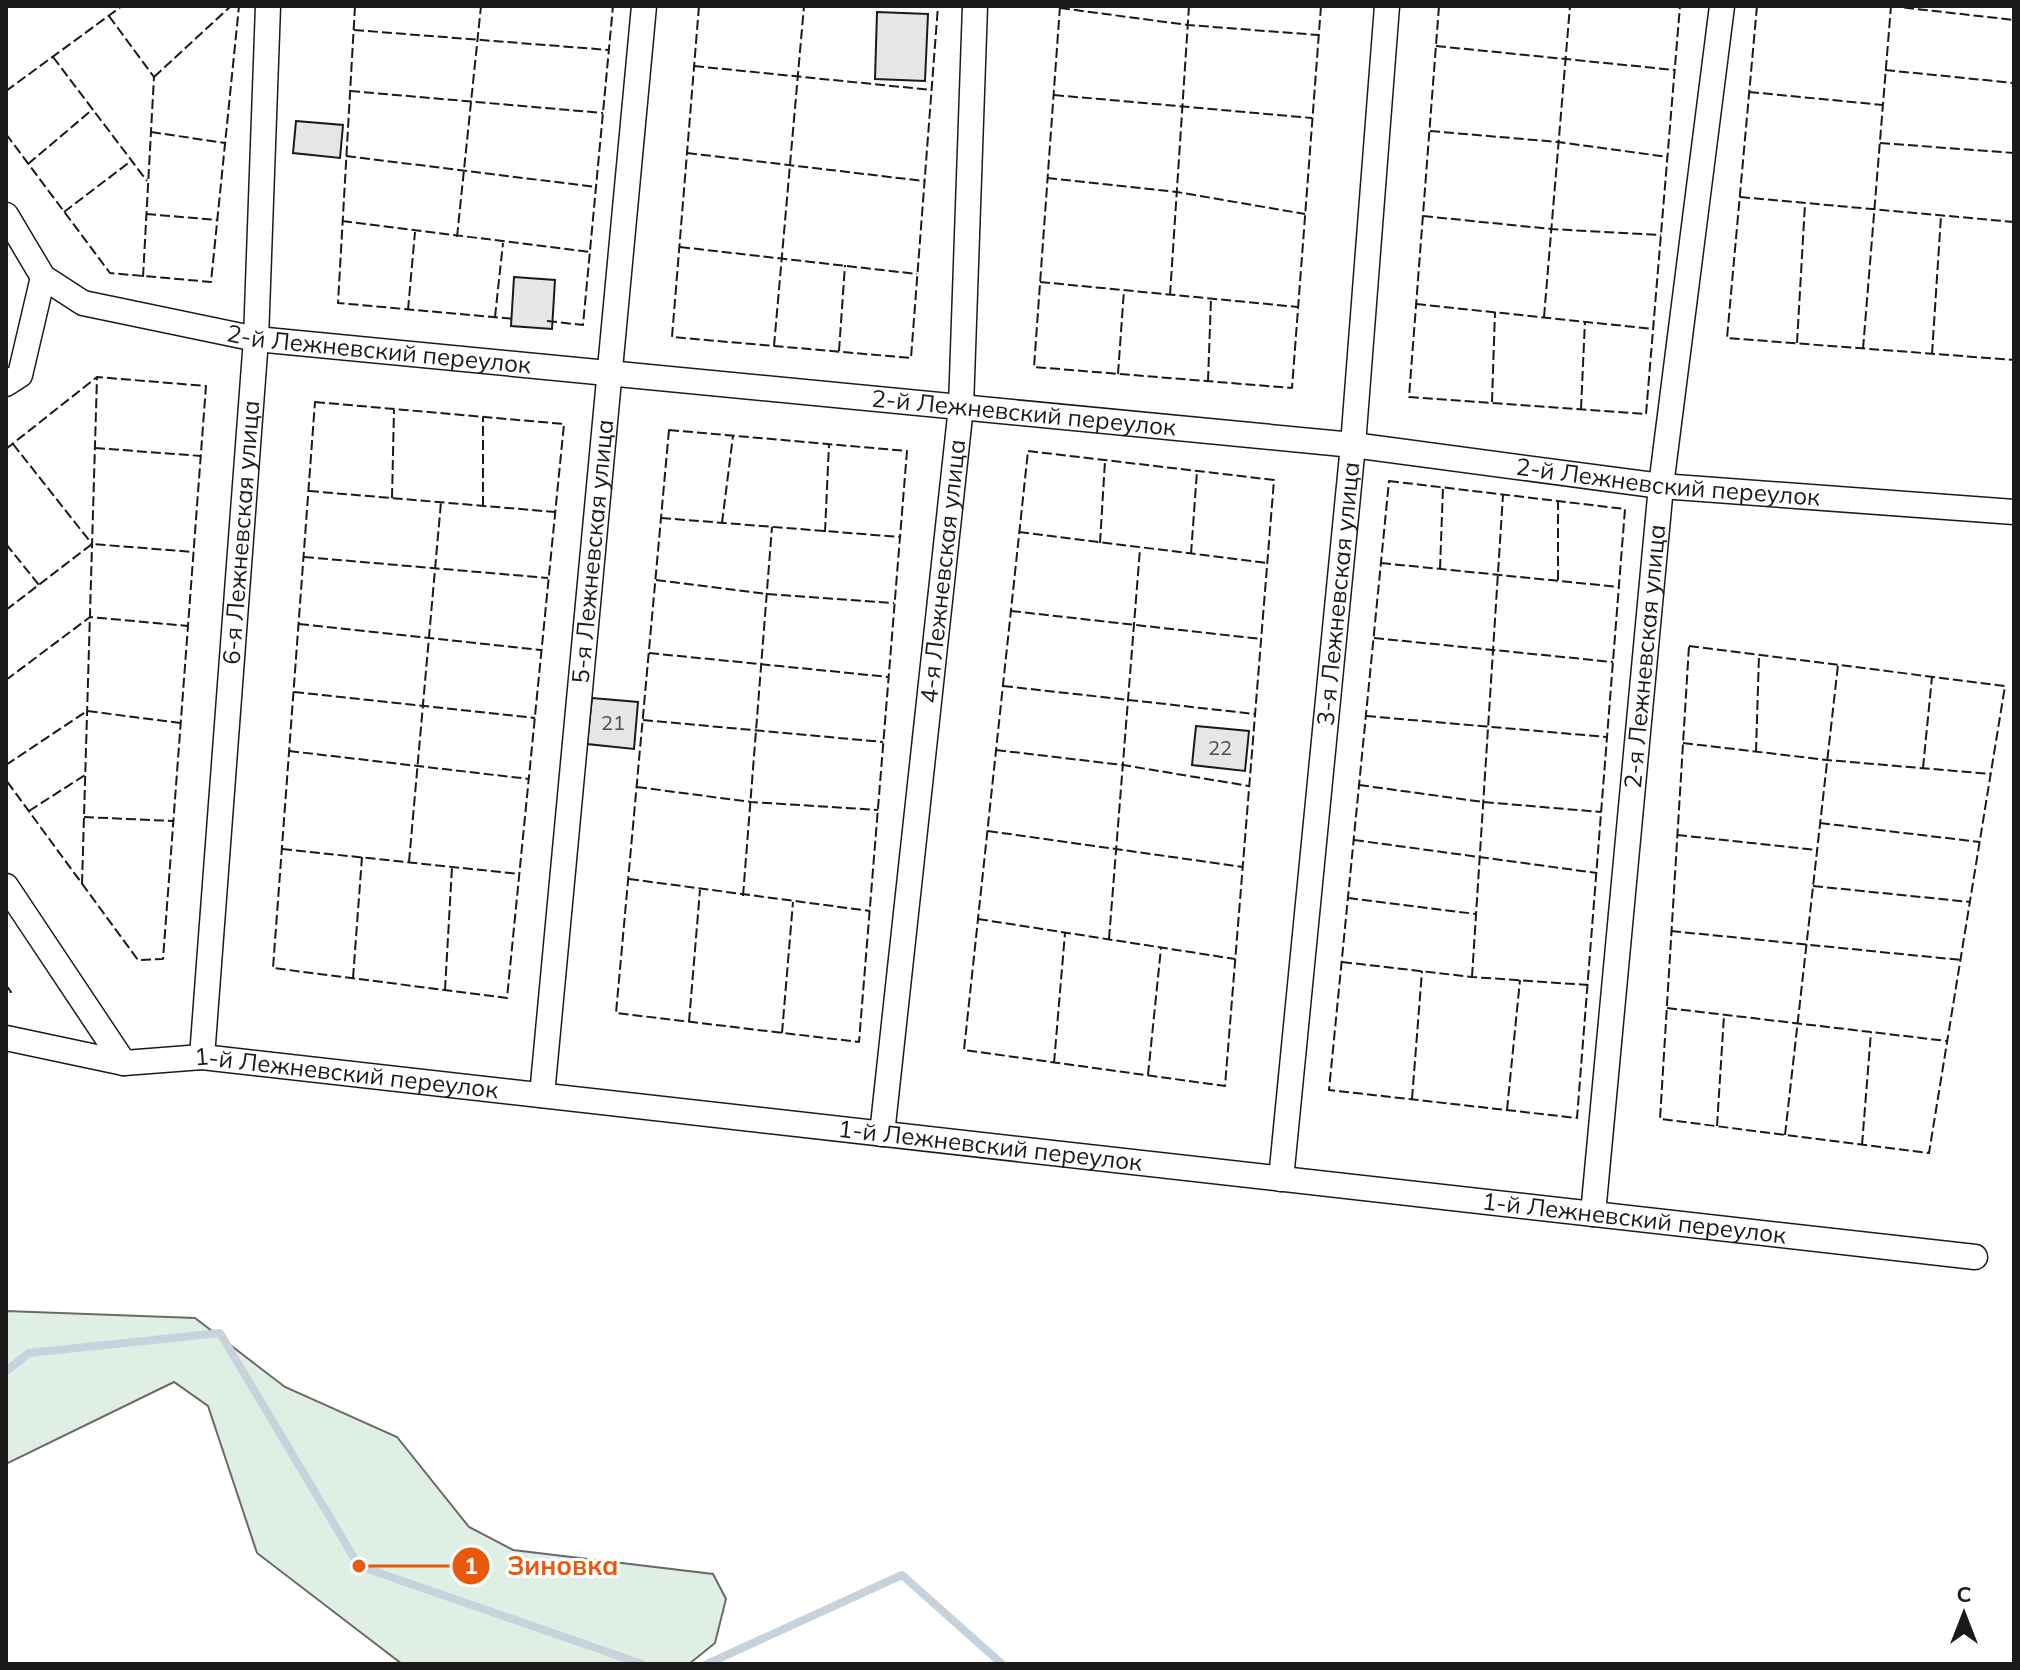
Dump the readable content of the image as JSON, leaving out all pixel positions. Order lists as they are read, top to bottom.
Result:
{
  "streets": {
    "street": [
      "2-й Лежневский переулок",
      "6-я Лежневская улица",
      "5-я Лежневская улица",
      "4-я Лежневская улица",
      "3-я Лежневская улица",
      "2-я Лежневская улица",
      "1-й Лежневский переулок"
    ]
  },
  "crossings": [
    ["2-й Лежневский переулок", "6-я Лежневская улица"],
    ["2-й Лежневский переулок", "5-я Лежневская улица"],
    ["2-й Лежневский переулок", "4-я Лежневская улица"],
    ["2-й Лежневский переулок", "3-я Лежневская улица"],
    ["2-й Лежневский переулок", "2-я Лежневская улица"],
    ["6-я Лежневская улица", "1-й Лежневский переулок"],
    ["5-я Лежневская улица", "1-й Лежневский переулок"],
    ["4-я Лежневская улица", "1-й Лежневский переулок"],
    ["3-я Лежневская улица", "1-й Лежневский переулок"],
    ["2-я Лежневская улица", "1-й Лежневский переулок"]
  ],
  "places": ["Зиновка"],
  "house_numbers": ["21", "22"],
  "north": "top"
}
